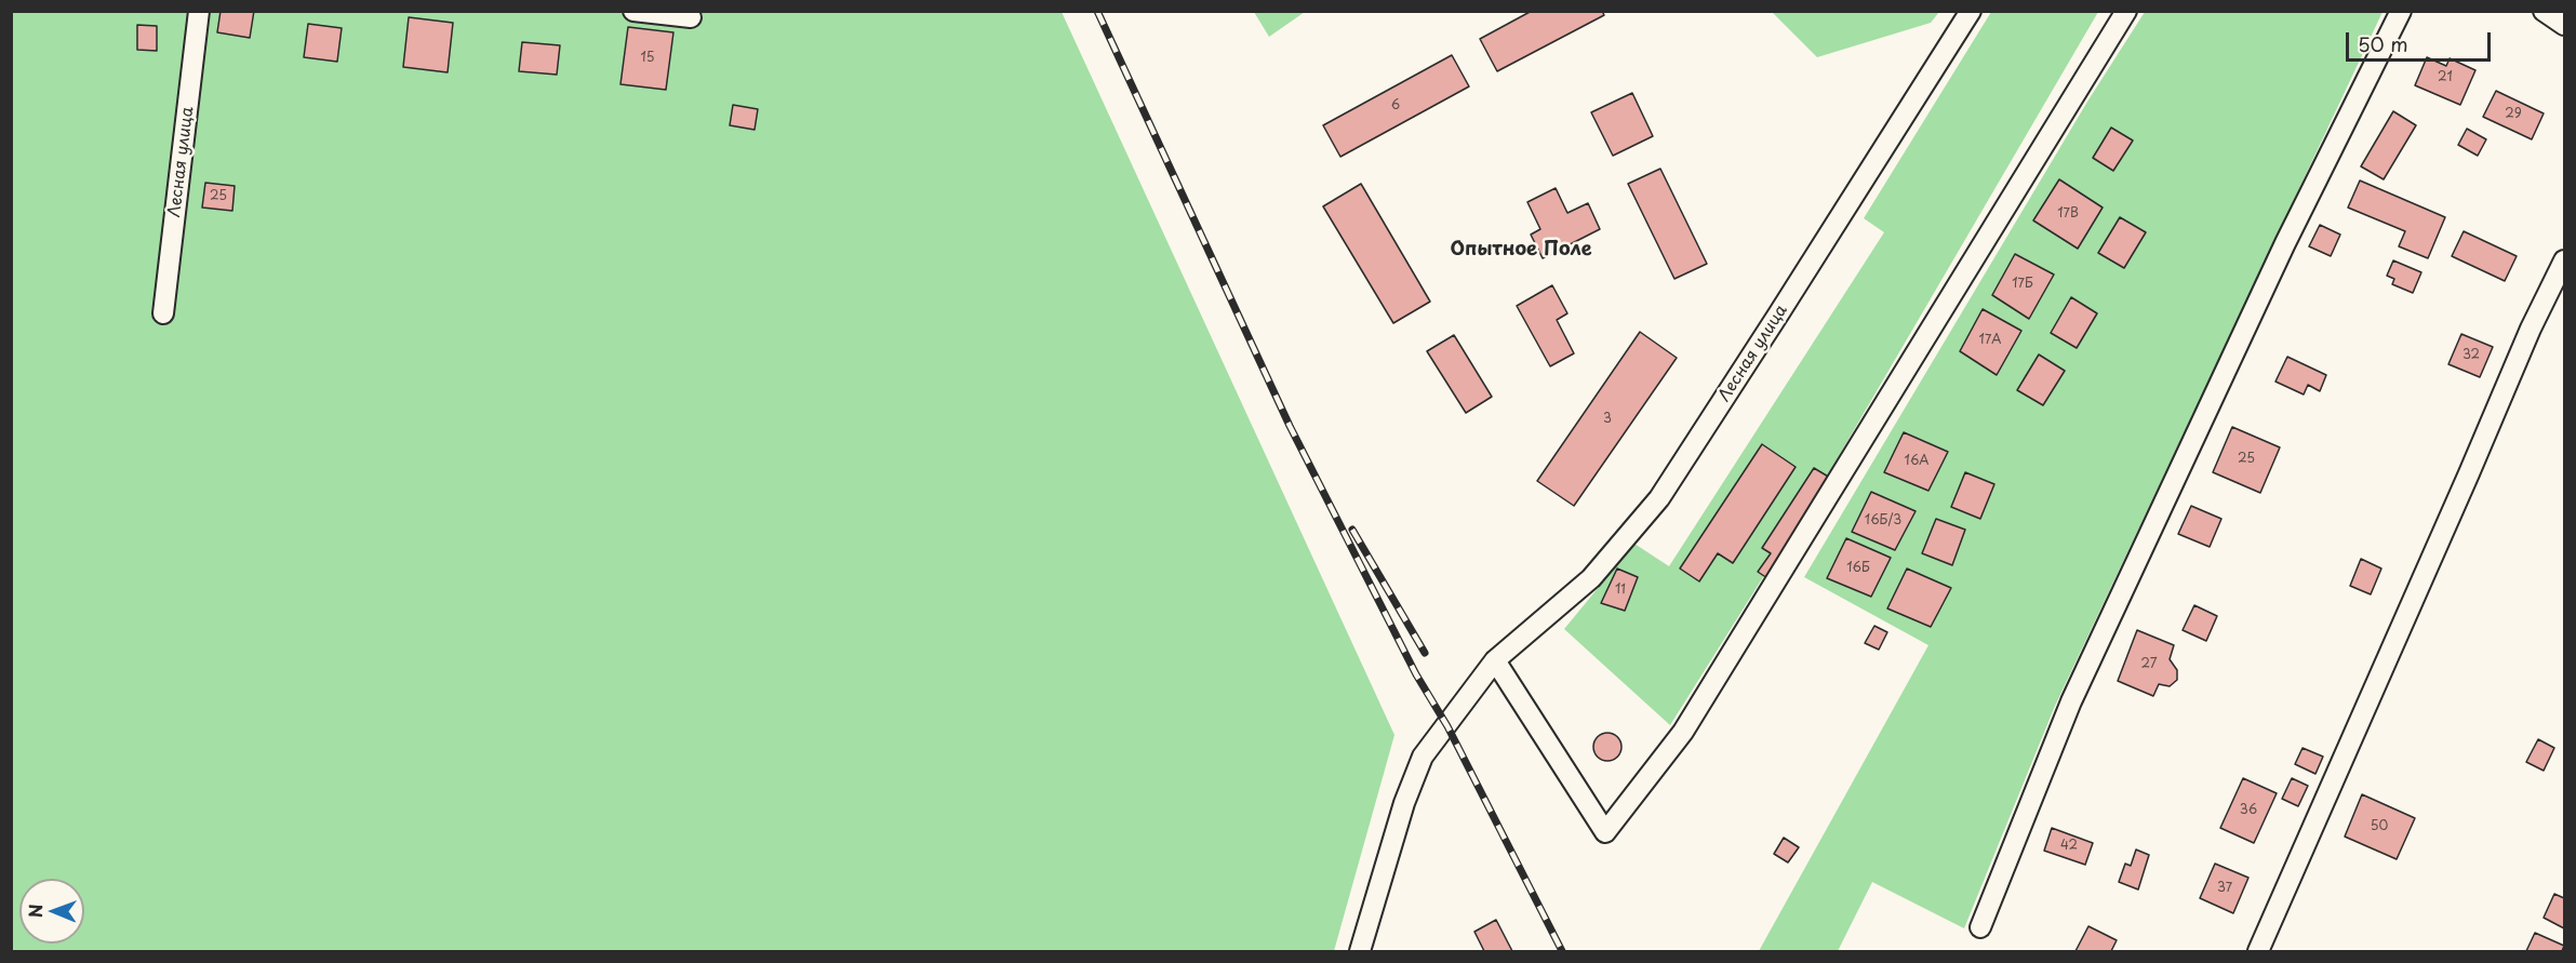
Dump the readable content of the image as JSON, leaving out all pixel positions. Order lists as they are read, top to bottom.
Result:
{
  "streets": {
    "street": ["Лесная улица"]
  },
  "districts": ["Опытное Поле"],
  "house_numbers": [
    "15",
    "21",
    "6",
    "29",
    "25",
    "17В",
    "17Б",
    "17А",
    "32",
    "3",
    "25",
    "16А",
    "16Б/3",
    "16Б",
    "11",
    "27",
    "36",
    "50",
    "42",
    "37"
  ],
  "scale_bar": "50 m",
  "north": "left"
}
